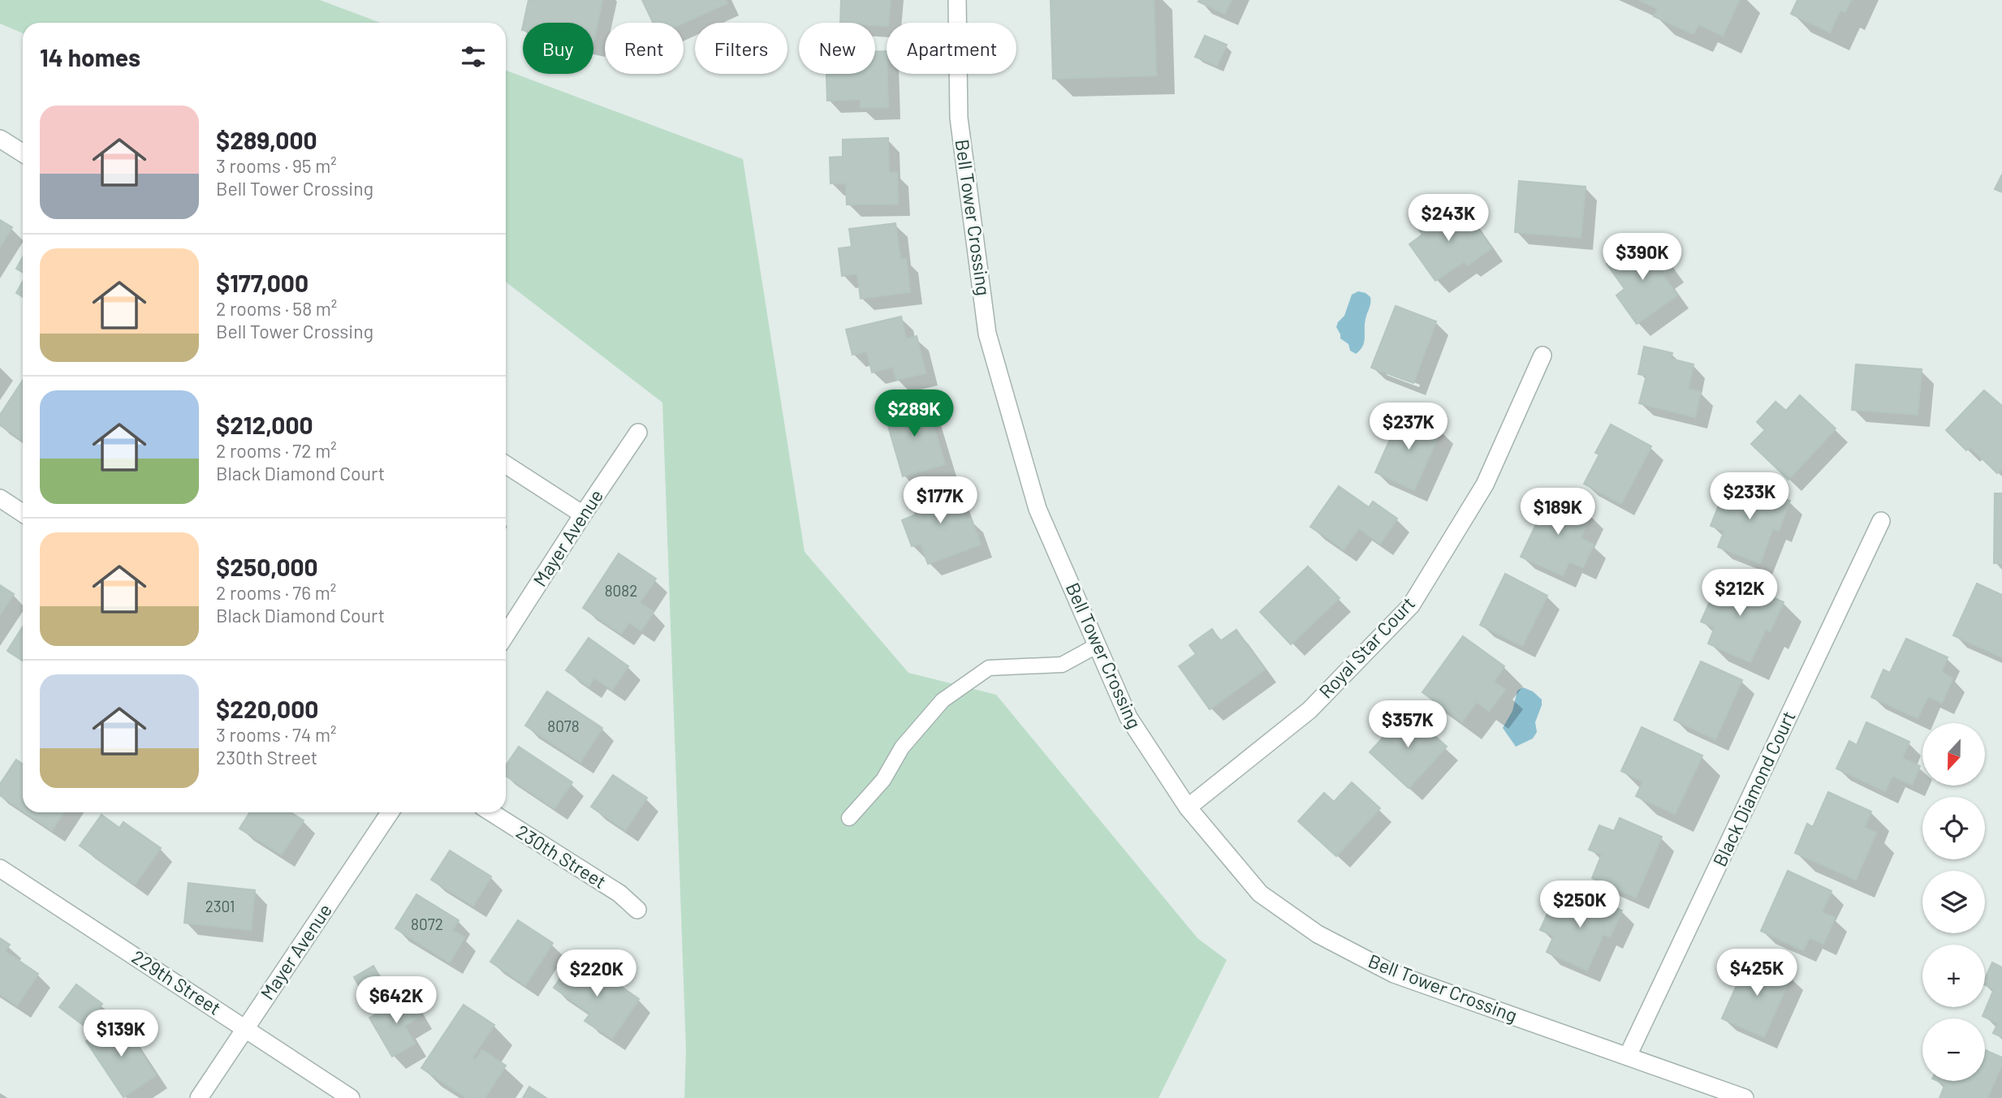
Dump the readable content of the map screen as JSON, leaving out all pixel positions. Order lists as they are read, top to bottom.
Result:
{
  "streets": {
    "street": [
      "Bell Tower Crossing",
      "Mayer Avenue",
      "Royal Star Court",
      "Black Diamond Court",
      "230th Street",
      "229th Street"
    ]
  },
  "crossings": [
    ["Bell Tower Crossing", "Royal Star Court"],
    ["Bell Tower Crossing", "Black Diamond Court"],
    ["Mayer Avenue", "229th Street"]
  ],
  "house_numbers": [
    "8082",
    "8078",
    "2301",
    "8072"
  ],
  "north": "bottom",
  "page": {
    "chip": [
      "Buy",
      "Rent",
      "Filters",
      "New",
      "Apartment"
    ],
    "heading": "14 homes",
    "list": [
      {
        "name": "$289,000",
        "note": "3 rooms · 95 m² · Bell Tower Crossing"
      },
      {
        "name": "$177,000",
        "note": "2 rooms · 58 m² · Bell Tower Crossing"
      },
      {
        "name": "$212,000",
        "note": "2 rooms · 72 m² · Black Diamond Court"
      },
      {
        "name": "$250,000",
        "note": "2 rooms · 76 m² · Black Diamond Court"
      },
      {
        "name": "$220,000",
        "note": "3 rooms · 74 m² · 230th Street"
      }
    ],
    "price": [
      "$243K",
      "$390K",
      "$289K",
      "$237K",
      "$233K",
      "$177K",
      "$189K",
      "$212K",
      "$357K",
      "$250K",
      "$425K",
      "$220K",
      "$642K",
      "$139K"
    ],
    "map_buttons": ["+", "−"]
  }
}
